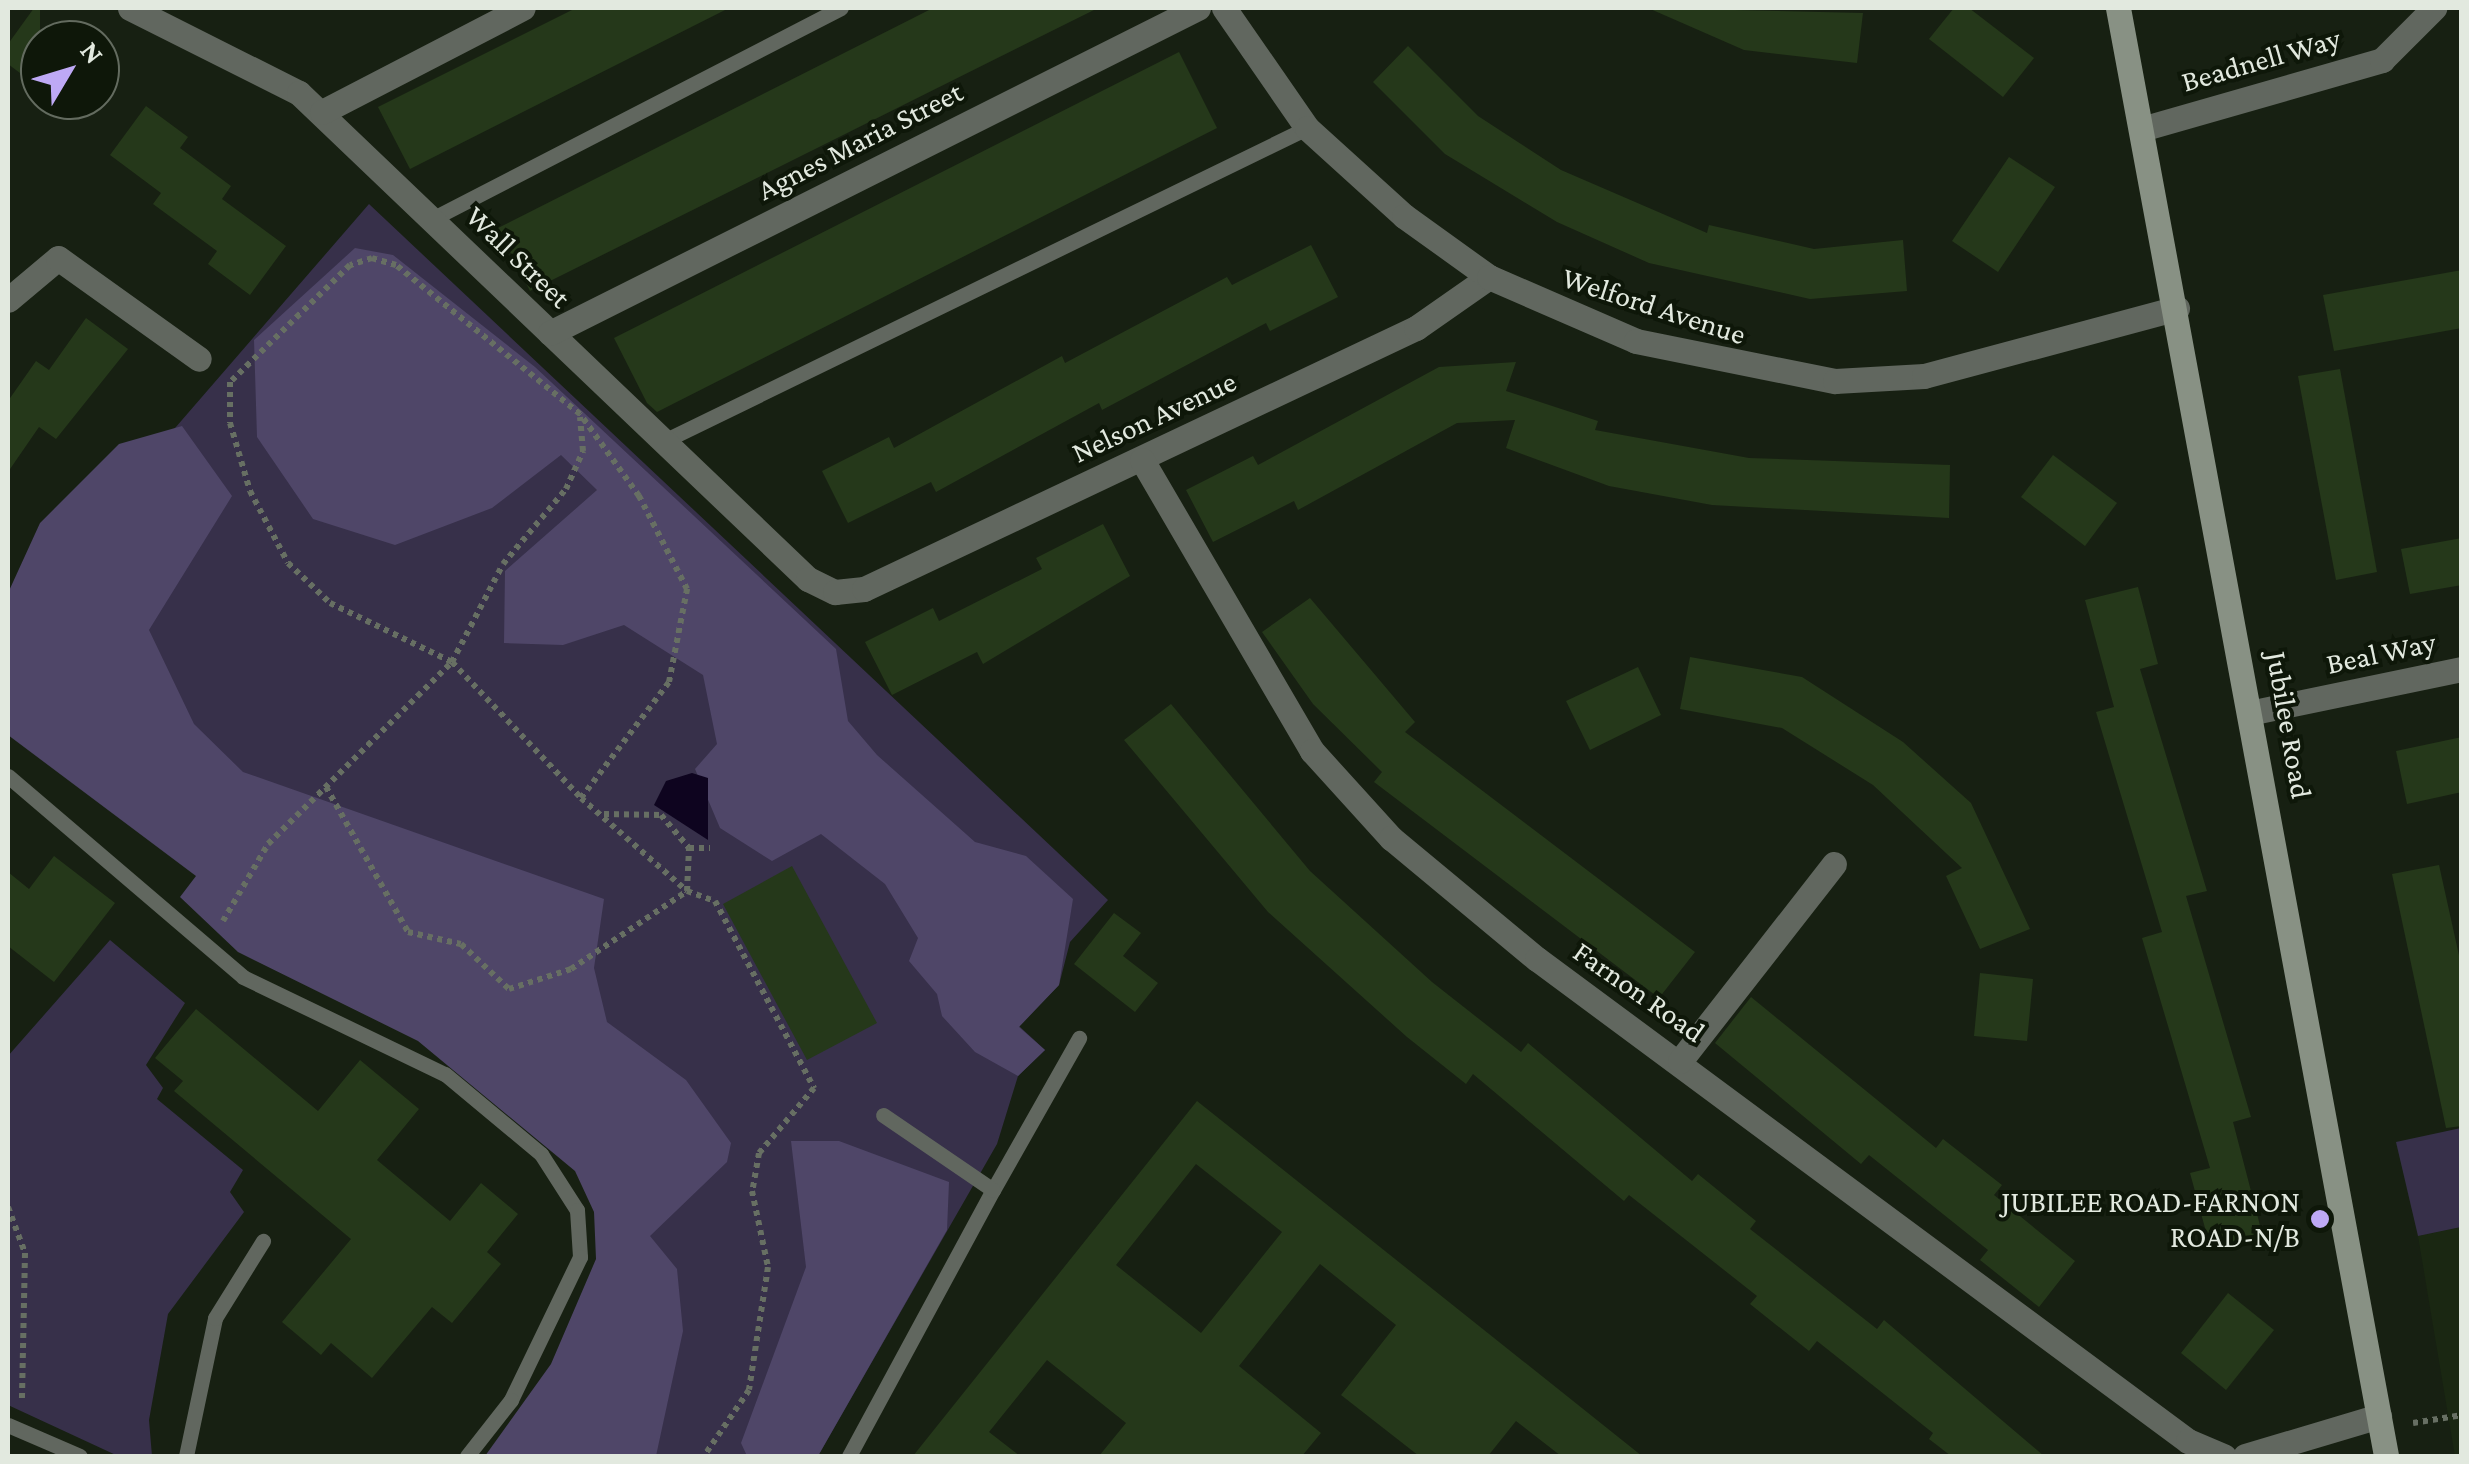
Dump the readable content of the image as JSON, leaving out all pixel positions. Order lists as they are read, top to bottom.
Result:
{
  "streets": {
    "street": [
      "Beadnell Way",
      "Agnes Maria Street",
      "Wall Street",
      "Welford Avenue",
      "Nelson Avenue",
      "Beal Way",
      "Jubilee Road",
      "Farnon Road"
    ]
  },
  "crossings": [
    ["Beadnell Way", "Jubilee Road"],
    ["Agnes Maria Street", "Wall Street"],
    ["Wall Street", "Nelson Avenue"],
    ["Welford Avenue", "Nelson Avenue"],
    ["Welford Avenue", "Jubilee Road"],
    ["Nelson Avenue", "Farnon Road"],
    ["Beal Way", "Jubilee Road"]
  ],
  "places": ["JUBILEE ROAD-FARNON ROAD-N/B"],
  "north": "top right"
}
